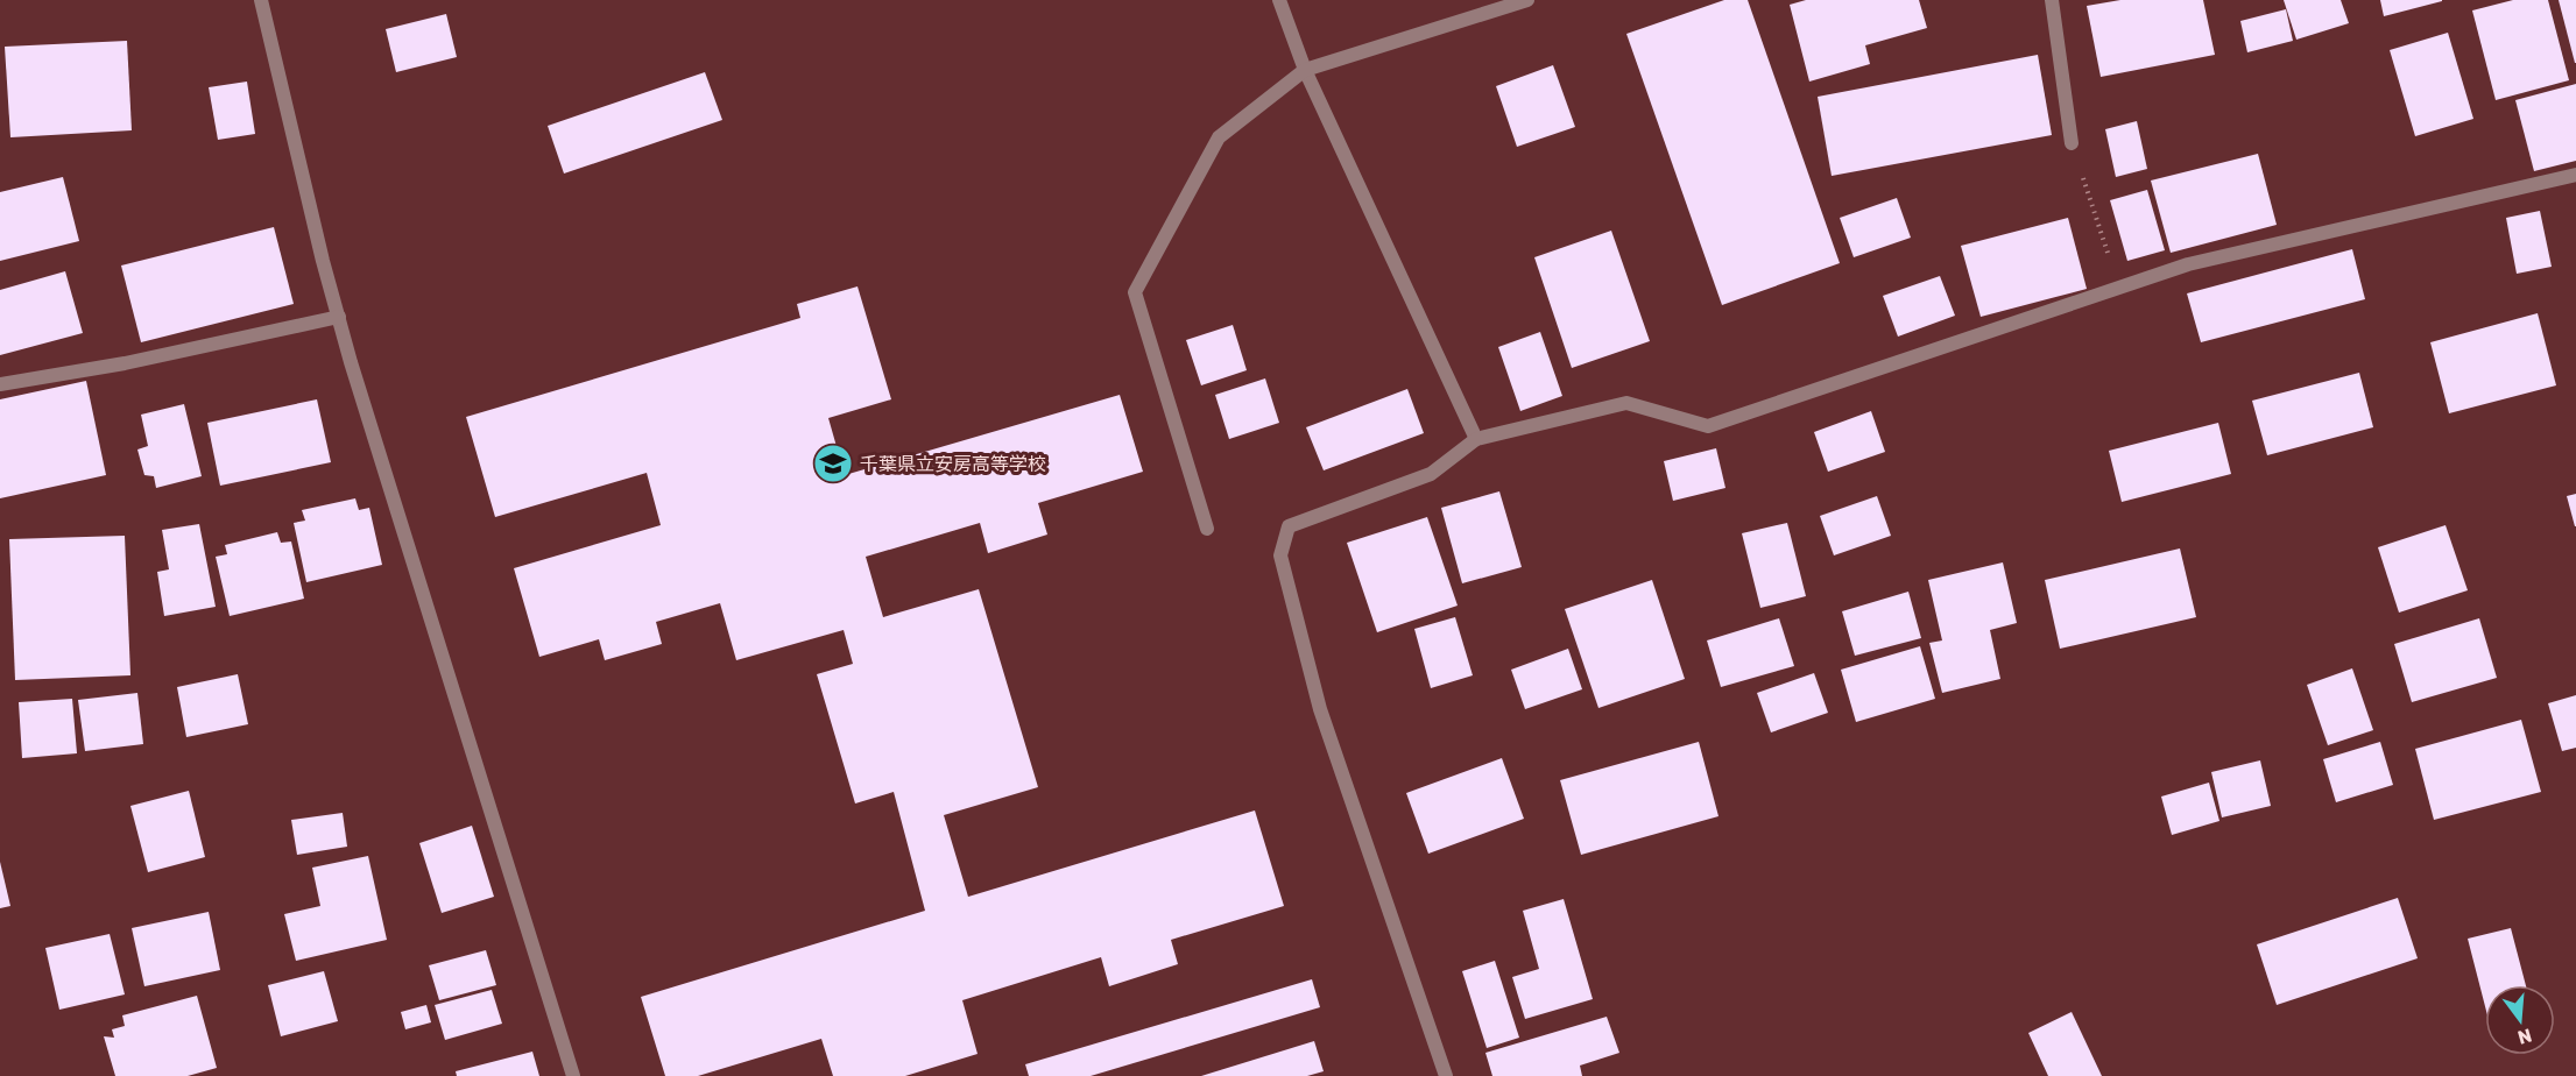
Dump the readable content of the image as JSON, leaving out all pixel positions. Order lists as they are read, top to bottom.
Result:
{
  "places": {
    "school or university": ["千葉県立安房高等学校"]
  },
  "north": "bottom"
}
